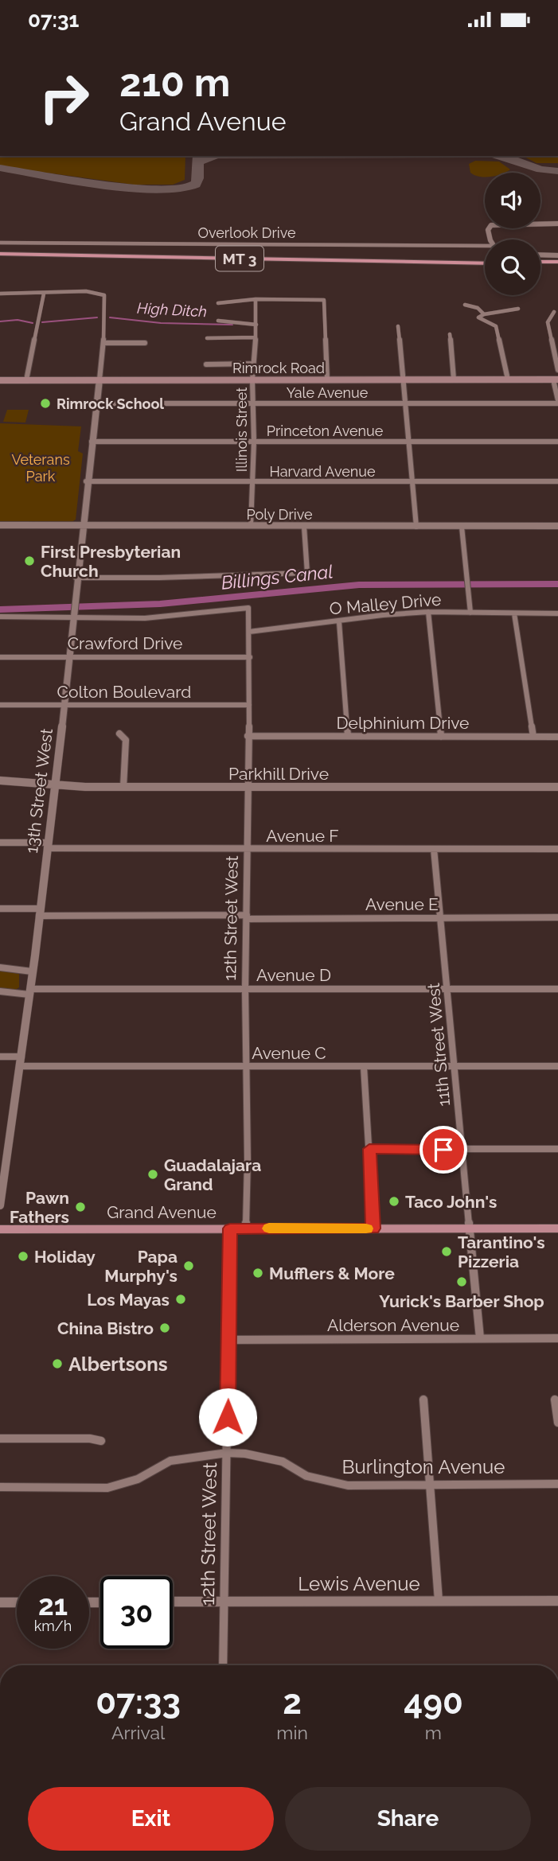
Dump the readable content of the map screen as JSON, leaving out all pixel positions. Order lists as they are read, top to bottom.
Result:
{
  "streets": {
    "highway": ["MT 3"],
    "main road": ["Rimrock Road", "Grand Avenue"],
    "street": [
      "Overlook Drive",
      "Yale Avenue",
      "Illinois Street",
      "Princeton Avenue",
      "Harvard Avenue",
      "Poly Drive",
      "O Malley Drive",
      "Crawford Drive",
      "Colton Boulevard",
      "Delphinium Drive",
      "Parkhill Drive",
      "13th Street West",
      "Avenue F",
      "Avenue E",
      "12th Street West",
      "Avenue D",
      "11th Street West",
      "Avenue C",
      "Alderson Avenue",
      "Burlington Avenue",
      "Lewis Avenue"
    ]
  },
  "crossings": [
    ["Rimrock Road", "Illinois Street"],
    ["Rimrock Road", "13th Street West"],
    ["Yale Avenue", "Illinois Street"],
    ["Yale Avenue", "13th Street West"],
    ["Illinois Street", "Princeton Avenue"],
    ["Illinois Street", "Harvard Avenue"],
    ["Illinois Street", "Poly Drive"],
    ["Princeton Avenue", "13th Street West"],
    ["Harvard Avenue", "13th Street West"],
    ["Poly Drive", "13th Street West"],
    ["O Malley Drive", "12th Street West"],
    ["Crawford Drive", "13th Street West"],
    ["Crawford Drive", "12th Street West"],
    ["Colton Boulevard", "13th Street West"],
    ["Colton Boulevard", "12th Street West"],
    ["Delphinium Drive", "12th Street West"],
    ["Parkhill Drive", "13th Street West"],
    ["Parkhill Drive", "12th Street West"],
    ["13th Street West", "Avenue F"],
    ["13th Street West", "Avenue E"],
    ["13th Street West", "12th Street West"],
    ["13th Street West", "Avenue D"],
    ["13th Street West", "Avenue C"],
    ["Avenue F", "12th Street West"],
    ["Avenue F", "11th Street West"],
    ["Avenue E", "12th Street West"],
    ["Avenue E", "11th Street West"],
    ["12th Street West", "Avenue D"],
    ["12th Street West", "Avenue C"],
    ["12th Street West", "Grand Avenue"],
    ["12th Street West", "Alderson Avenue"],
    ["12th Street West", "Burlington Avenue"],
    ["12th Street West", "Lewis Avenue"],
    ["Avenue D", "11th Street West"],
    ["11th Street West", "Avenue C"],
    ["11th Street West", "Grand Avenue"],
    ["11th Street West", "Alderson Avenue"]
  ],
  "water": ["High Ditch", "Billings Canal"],
  "parks": ["Veterans Park"],
  "places": [
    "Rimrock School",
    "First Presbyterian Church",
    "Guadalajara Grand",
    "Taco John's",
    "Pawn Fathers",
    "Tarantino's Pizzeria",
    "Holiday",
    "Papa Murphy's",
    "Mufflers & More",
    "Yurick's Barber Shop",
    "Los Mayas",
    "China Bistro",
    "Albertsons"
  ],
  "page": {
    "status": "07:31",
    "turn": ["210 m", "Grand Avenue"],
    "speed": "21 km/h",
    "limit": "30",
    "eta": [
      "07:33",
      "Arrival",
      "2",
      "min",
      "490",
      "m"
    ],
    "buttons": ["Exit", "Share"]
  }
}
